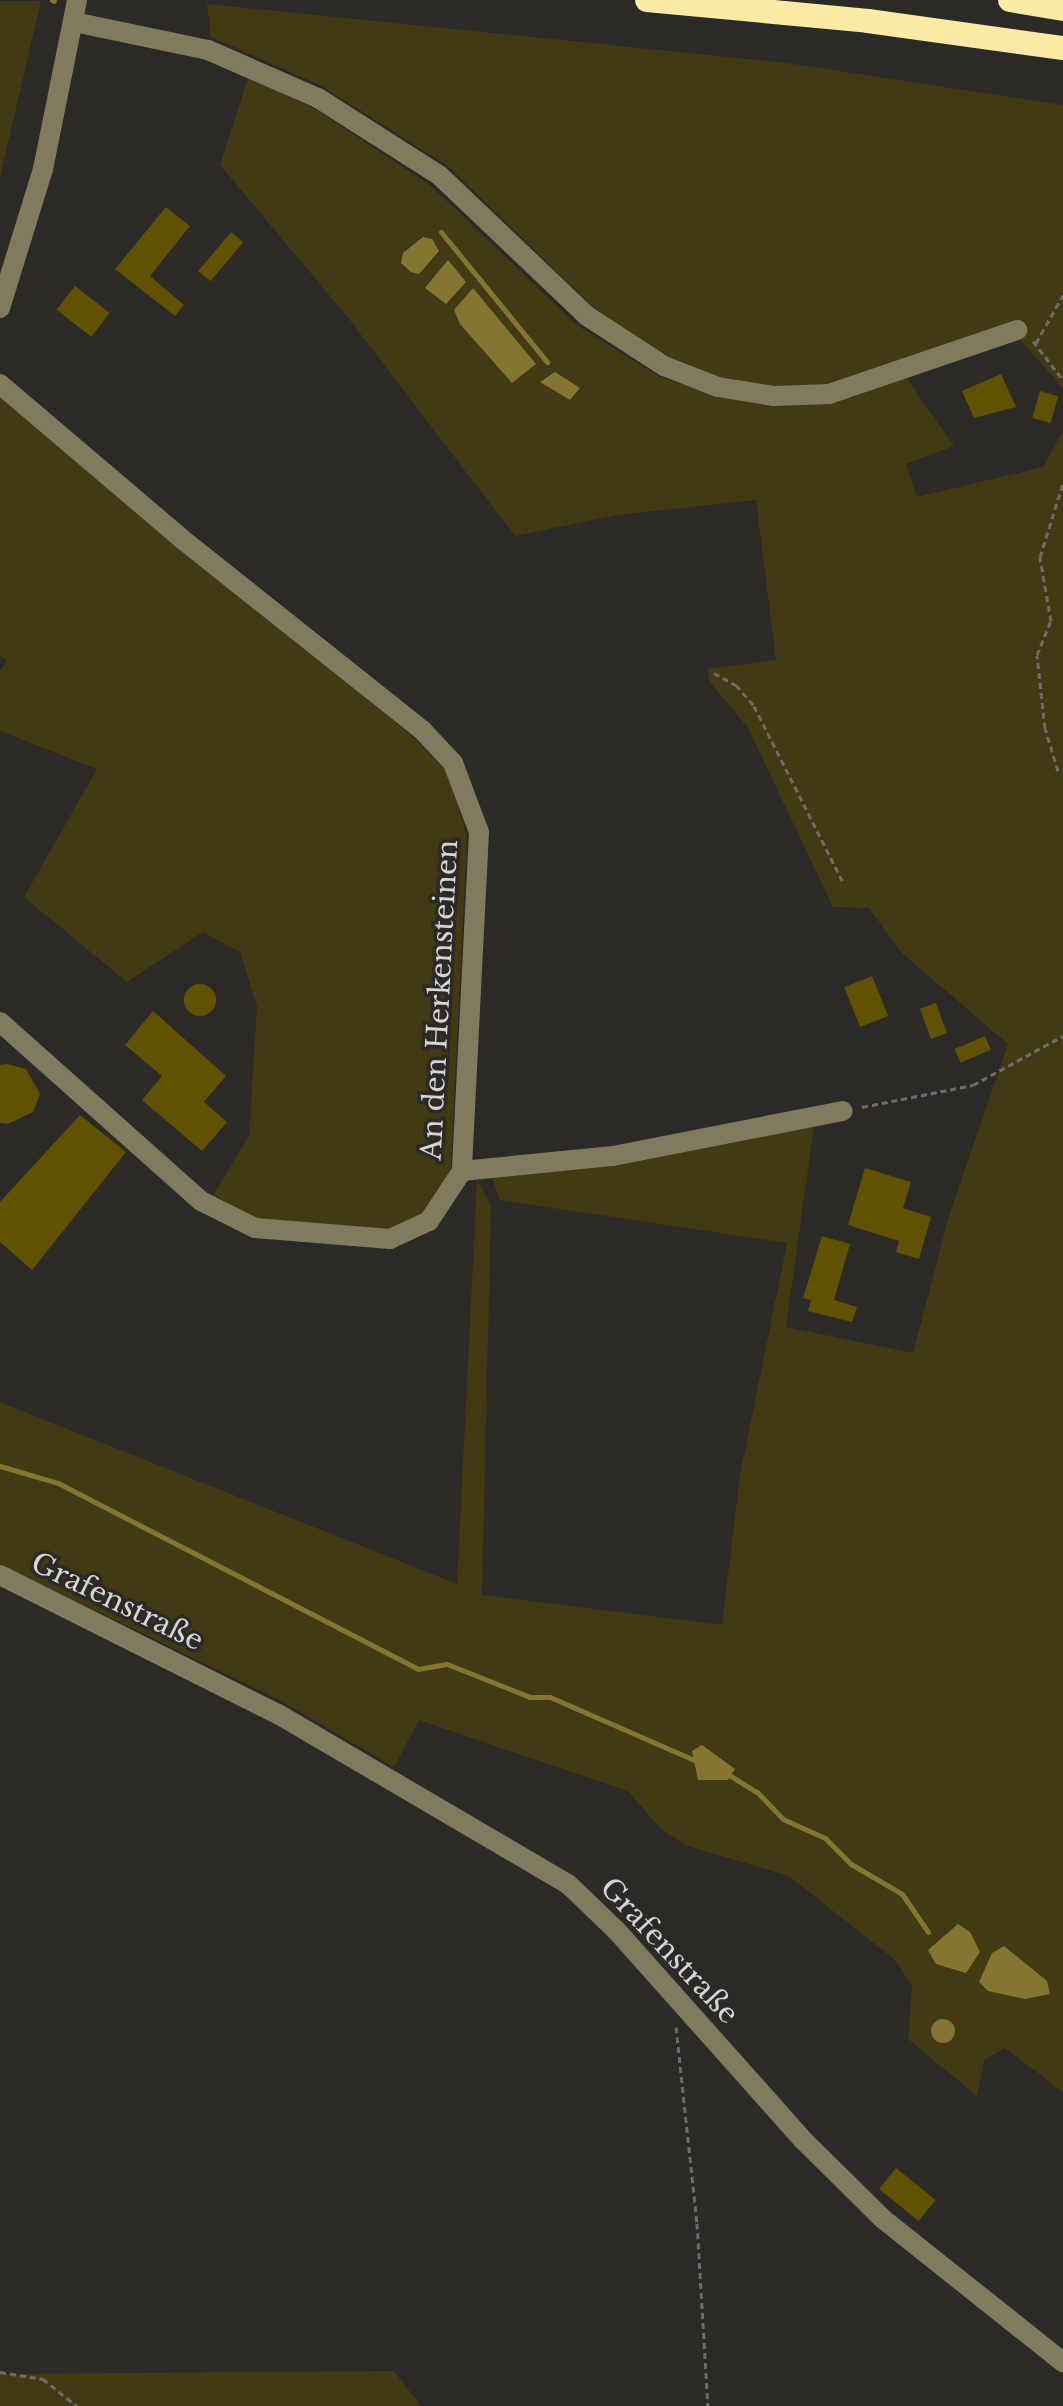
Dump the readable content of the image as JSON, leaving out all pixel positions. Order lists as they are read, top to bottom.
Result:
{
  "streets": {
    "street": ["An den Herkensteinen", "Grafenstraße"]
  }
}
